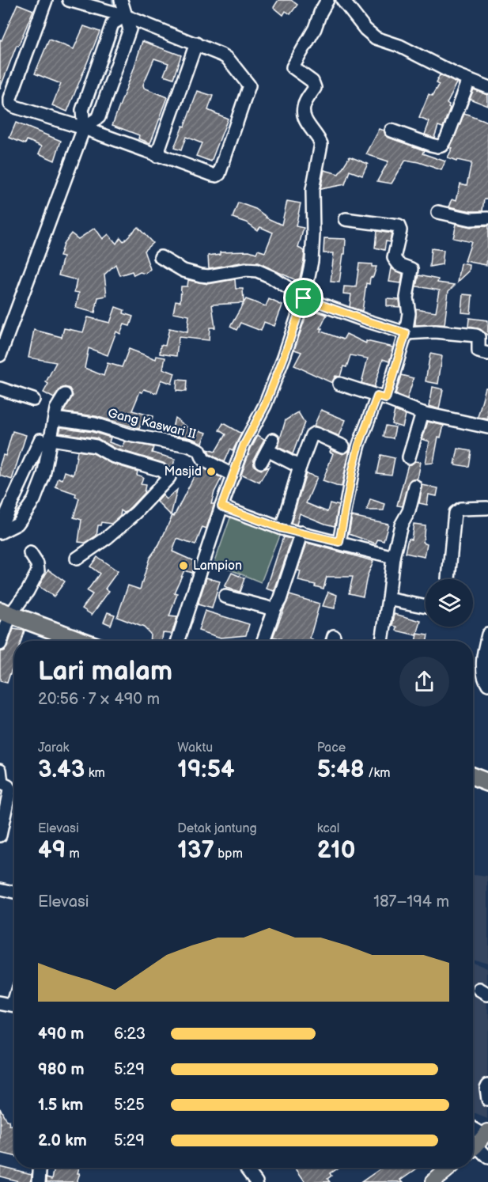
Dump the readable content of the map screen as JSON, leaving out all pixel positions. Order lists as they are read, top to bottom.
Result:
{
  "streets": {
    "street": ["Gang Kaswari II"]
  },
  "places": ["Masjid", "Lampion"],
  "page": {
    "heading": ["Lari malam", "20:56 · 7 × 490 m"],
    "stats": [
      ["Jarak", "3.43 km"],
      ["Waktu", "19:54"],
      ["Pace", "5:48 /km"],
      ["Elevasi", "49 m"],
      ["Detak jantung", "137 bpm"],
      ["kcal", "210"]
    ],
    "chart": ["Elevasi", "187–194 m"],
    "list": [
      {
        "name": "490 m",
        "note": "6:23"
      },
      {
        "name": "980 m",
        "note": "5:29"
      },
      {
        "name": "1.5 km",
        "note": "5:25"
      },
      {
        "name": "2.0 km",
        "note": "5:29"
      }
    ]
  }
}
